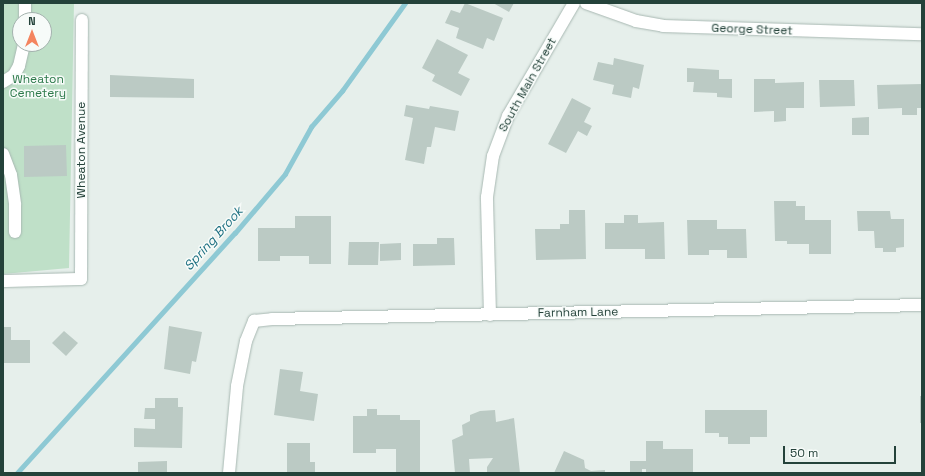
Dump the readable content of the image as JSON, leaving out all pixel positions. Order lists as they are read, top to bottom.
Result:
{
  "streets": {
    "street": [
      "George Street",
      "South Main Street",
      "Wheaton Avenue",
      "Farnham Lane"
    ]
  },
  "crossings": [
    ["South Main Street", "Farnham Lane"]
  ],
  "water": ["Spring Brook"],
  "parks": ["Wheaton Cemetery"],
  "scale_bar": "50 m",
  "north": "top"
}
